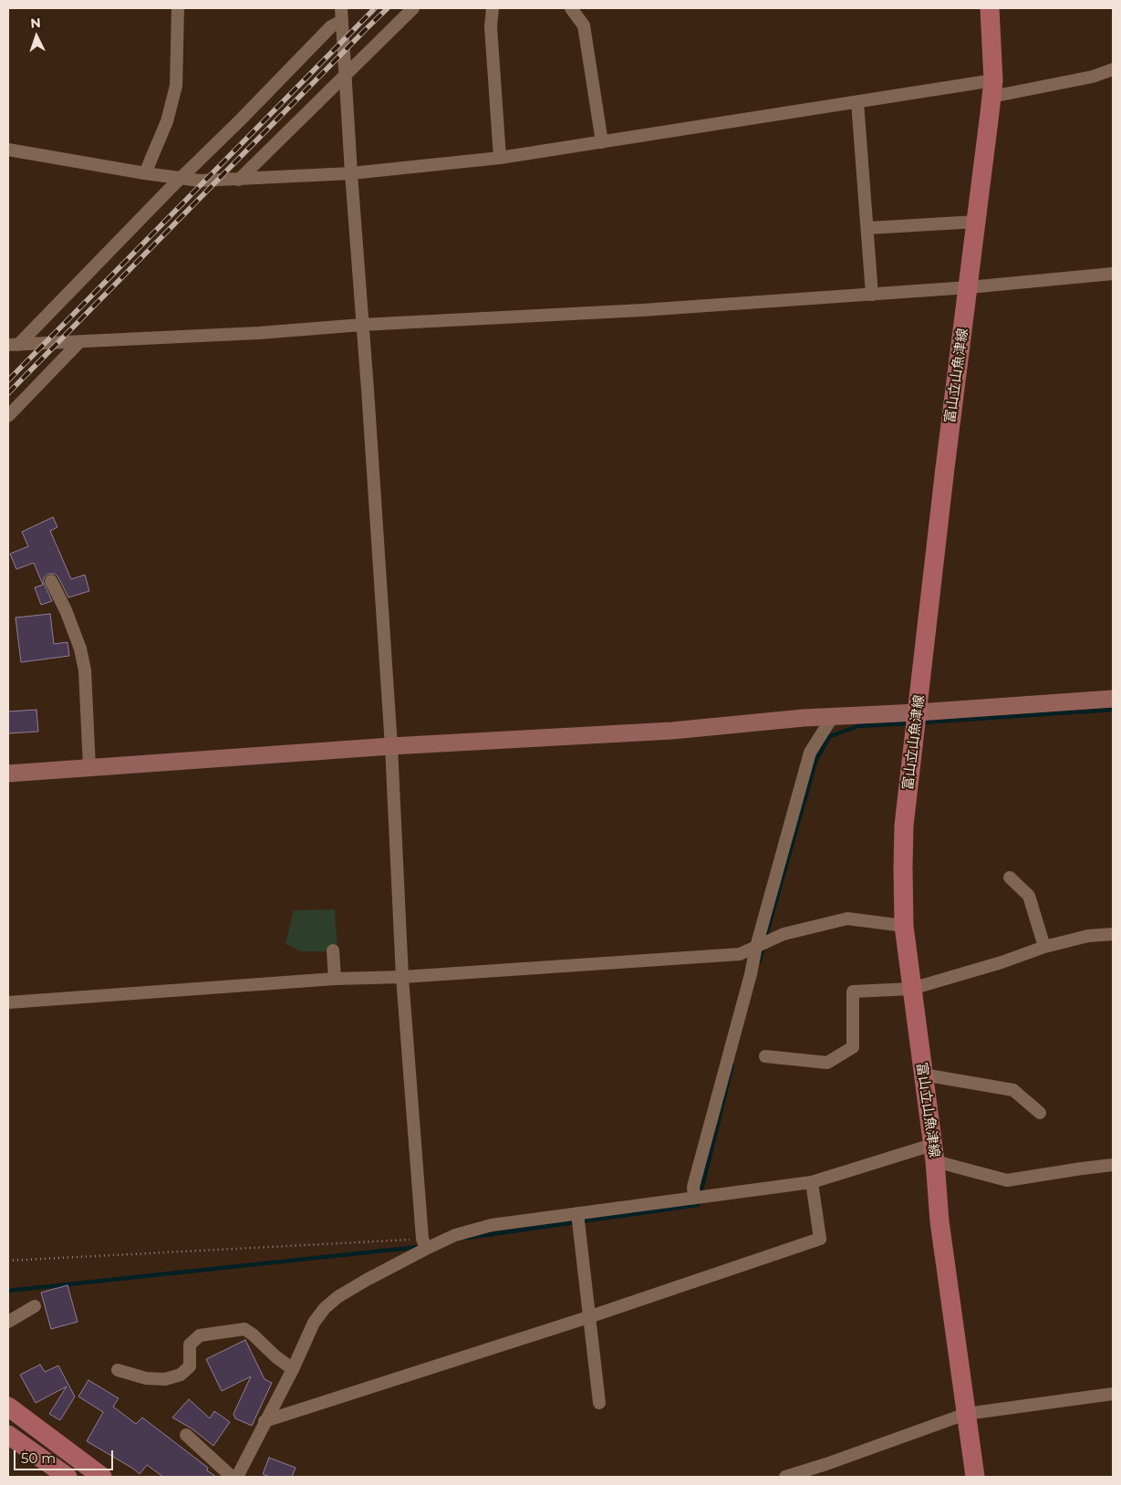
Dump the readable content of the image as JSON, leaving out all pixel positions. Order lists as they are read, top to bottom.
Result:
{
  "streets": {
    "main road": ["富山立山魚津線"]
  },
  "scale_bar": "50 m",
  "north": "top"
}
